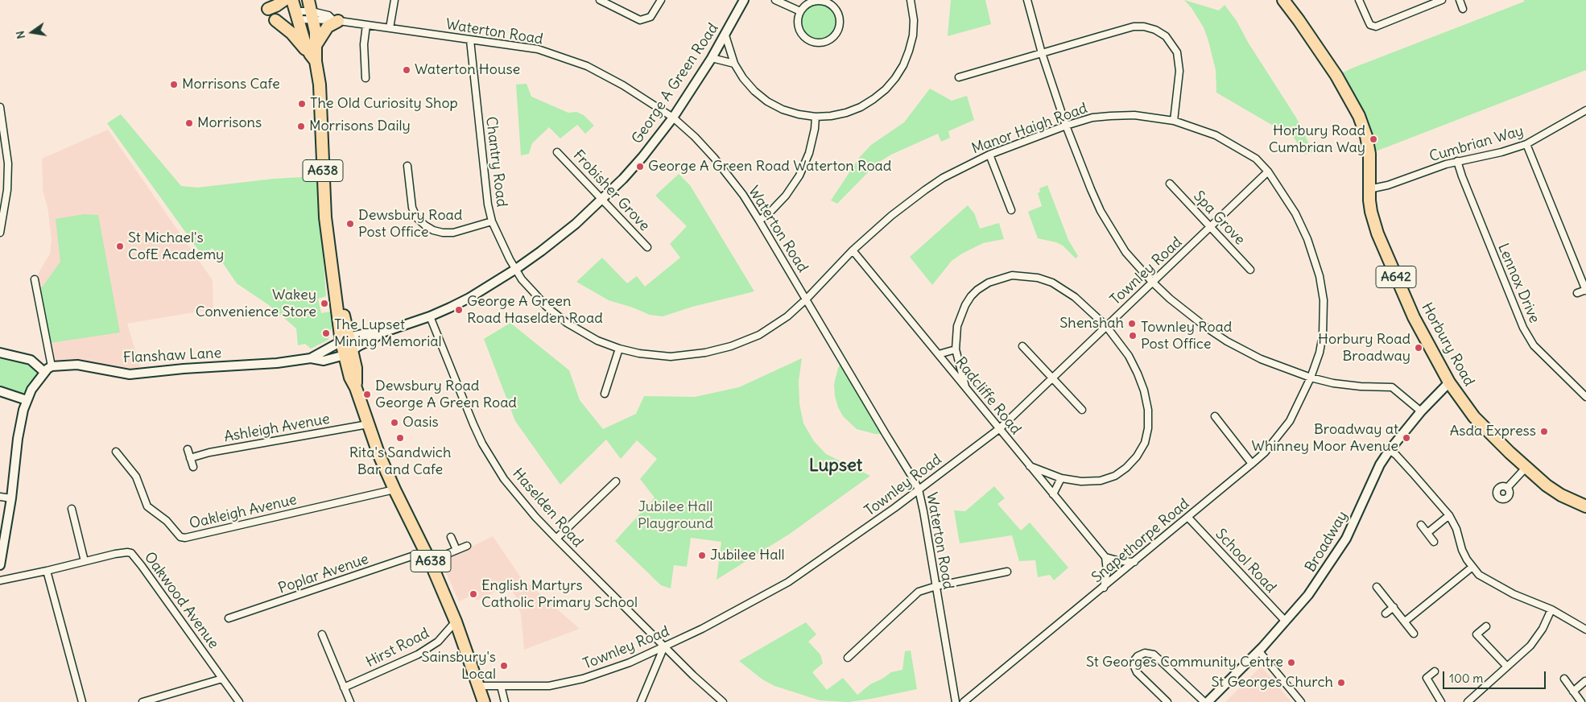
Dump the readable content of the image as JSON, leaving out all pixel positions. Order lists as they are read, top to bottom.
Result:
{
  "streets": {
    "highway": ["A638", "A642", "Horbury Road"],
    "street": [
      "Waterton Road",
      "George A Green Road",
      "Manor Haigh Road",
      "Cumbrian Way",
      "Chantry Road",
      "Frobisher Grove",
      "Spa Grove",
      "Townley Road",
      "Lennox Drive",
      "Flanshaw Lane",
      "Radcliffe Road",
      "Ashleigh Avenue",
      "Haselden Road",
      "Oakleigh Avenue",
      "Snapethorpe Road",
      "Broadway",
      "School Road",
      "Poplar Avenue",
      "Oakwood Avenue",
      "Hirst Road"
    ]
  },
  "crossings": [
    ["Waterton Road", "George A Green Road"],
    ["Waterton Road", "Manor Haigh Road"],
    ["Waterton Road", "Chantry Road"],
    ["Waterton Road", "A638"],
    ["Waterton Road", "Townley Road"],
    ["George A Green Road", "Chantry Road"],
    ["George A Green Road", "A638"],
    ["George A Green Road", "Frobisher Grove"],
    ["George A Green Road", "Flanshaw Lane"],
    ["George A Green Road", "Haselden Road"],
    ["Manor Haigh Road", "Chantry Road"],
    ["Manor Haigh Road", "Townley Road"],
    ["Manor Haigh Road", "Radcliffe Road"],
    ["Manor Haigh Road", "Snapethorpe Road"],
    ["Cumbrian Way", "Lennox Drive"],
    ["Cumbrian Way", "Horbury Road"],
    ["A638", "Townley Road"],
    ["A638", "Flanshaw Lane"],
    ["A638", "Ashleigh Avenue"],
    ["A638", "Oakleigh Avenue"],
    ["A638", "Poplar Avenue"],
    ["A638", "Hirst Road"],
    ["Spa Grove", "Townley Road"],
    ["Townley Road", "Radcliffe Road"],
    ["Townley Road", "Haselden Road"],
    ["Horbury Road", "Broadway"],
    ["Snapethorpe Road", "School Road"],
    ["Broadway", "School Road"]
  ],
  "districts": ["Lupset"],
  "parks": ["Jubilee Hall Playground"],
  "places": [
    "Waterton House",
    "Morrisons Cafe",
    "The Old Curiosity Shop",
    "Morrisons",
    "Morrisons Daily",
    "Horbury Road Cumbrian Way",
    "George A Green Road Waterton Road",
    "Dewsbury Road Post Office",
    "St Michael's CofE Academy",
    "Wakey Convenience Store",
    "George A Green Road Haselden Road",
    "Shenshah",
    "The Lupset Mining Memorial",
    "Townley Road Post Office",
    "Horbury Road Broadway",
    "Dewsbury Road George A Green Road",
    "Oasis",
    "Asda Express",
    "Rita's Sandwich Bar and Cafe",
    "Broadway at Whinney Moor Avenue",
    "Jubilee Hall",
    "English Martyrs Catholic Primary School",
    "St Georges Community Centre",
    "Sainsbury's Local",
    "St Georges Church"
  ],
  "scale_bar": "100 m",
  "north": "left"
}
